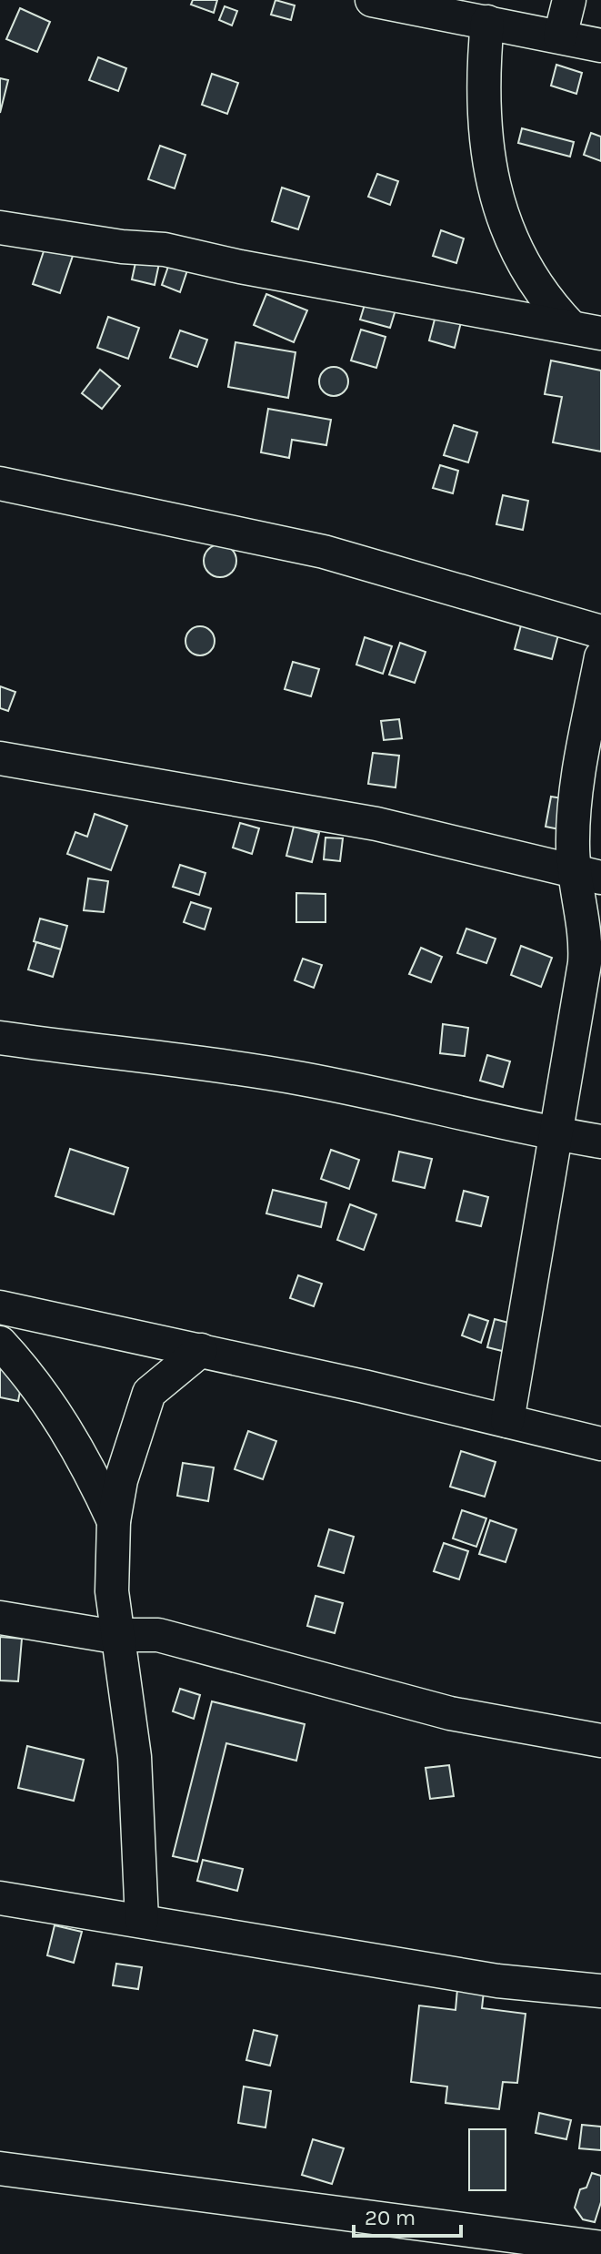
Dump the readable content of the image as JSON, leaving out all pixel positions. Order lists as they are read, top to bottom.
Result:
{
  "scale_bar": "20 m"
}
